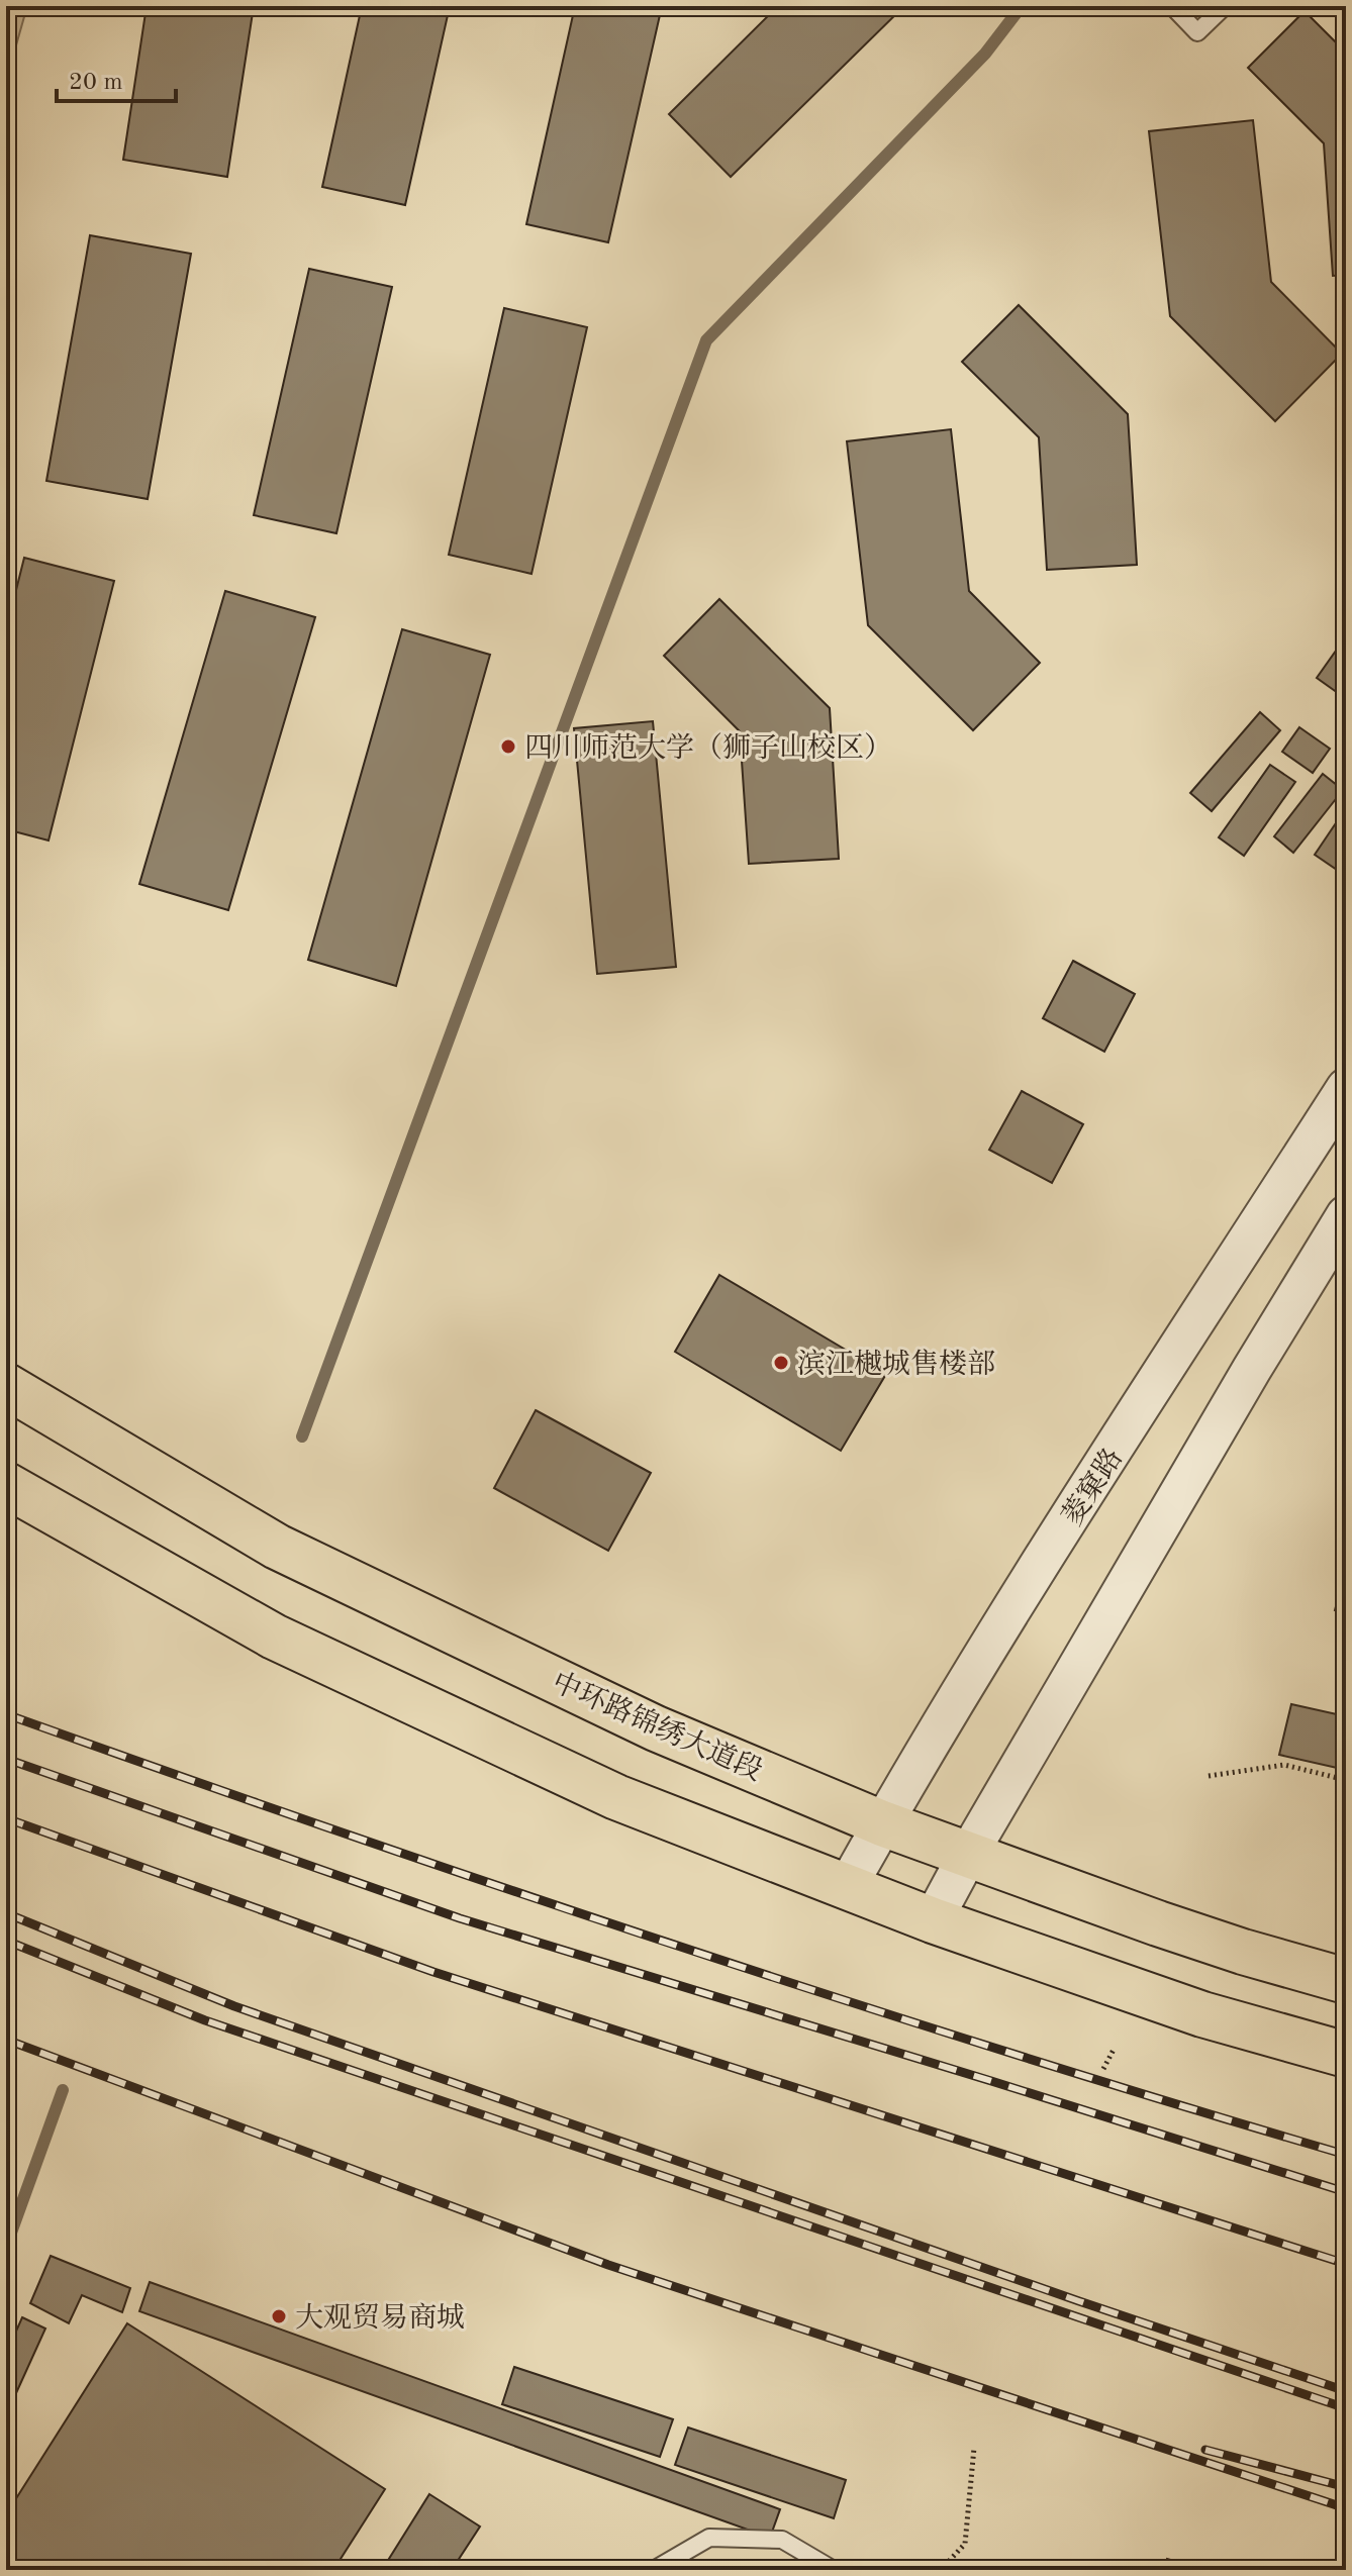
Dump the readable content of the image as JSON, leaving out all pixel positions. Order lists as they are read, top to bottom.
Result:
{
  "streets": {
    "main road": ["中环路锦绣大道段"],
    "street": ["菱窠路"]
  },
  "crossings": [
    ["菱窠路", "中环路锦绣大道段"]
  ],
  "places": ["四川师范大学（狮子山校区）", "滨江樾城售楼部", "大观贸易商城"],
  "scale_bar": "20 m"
}
